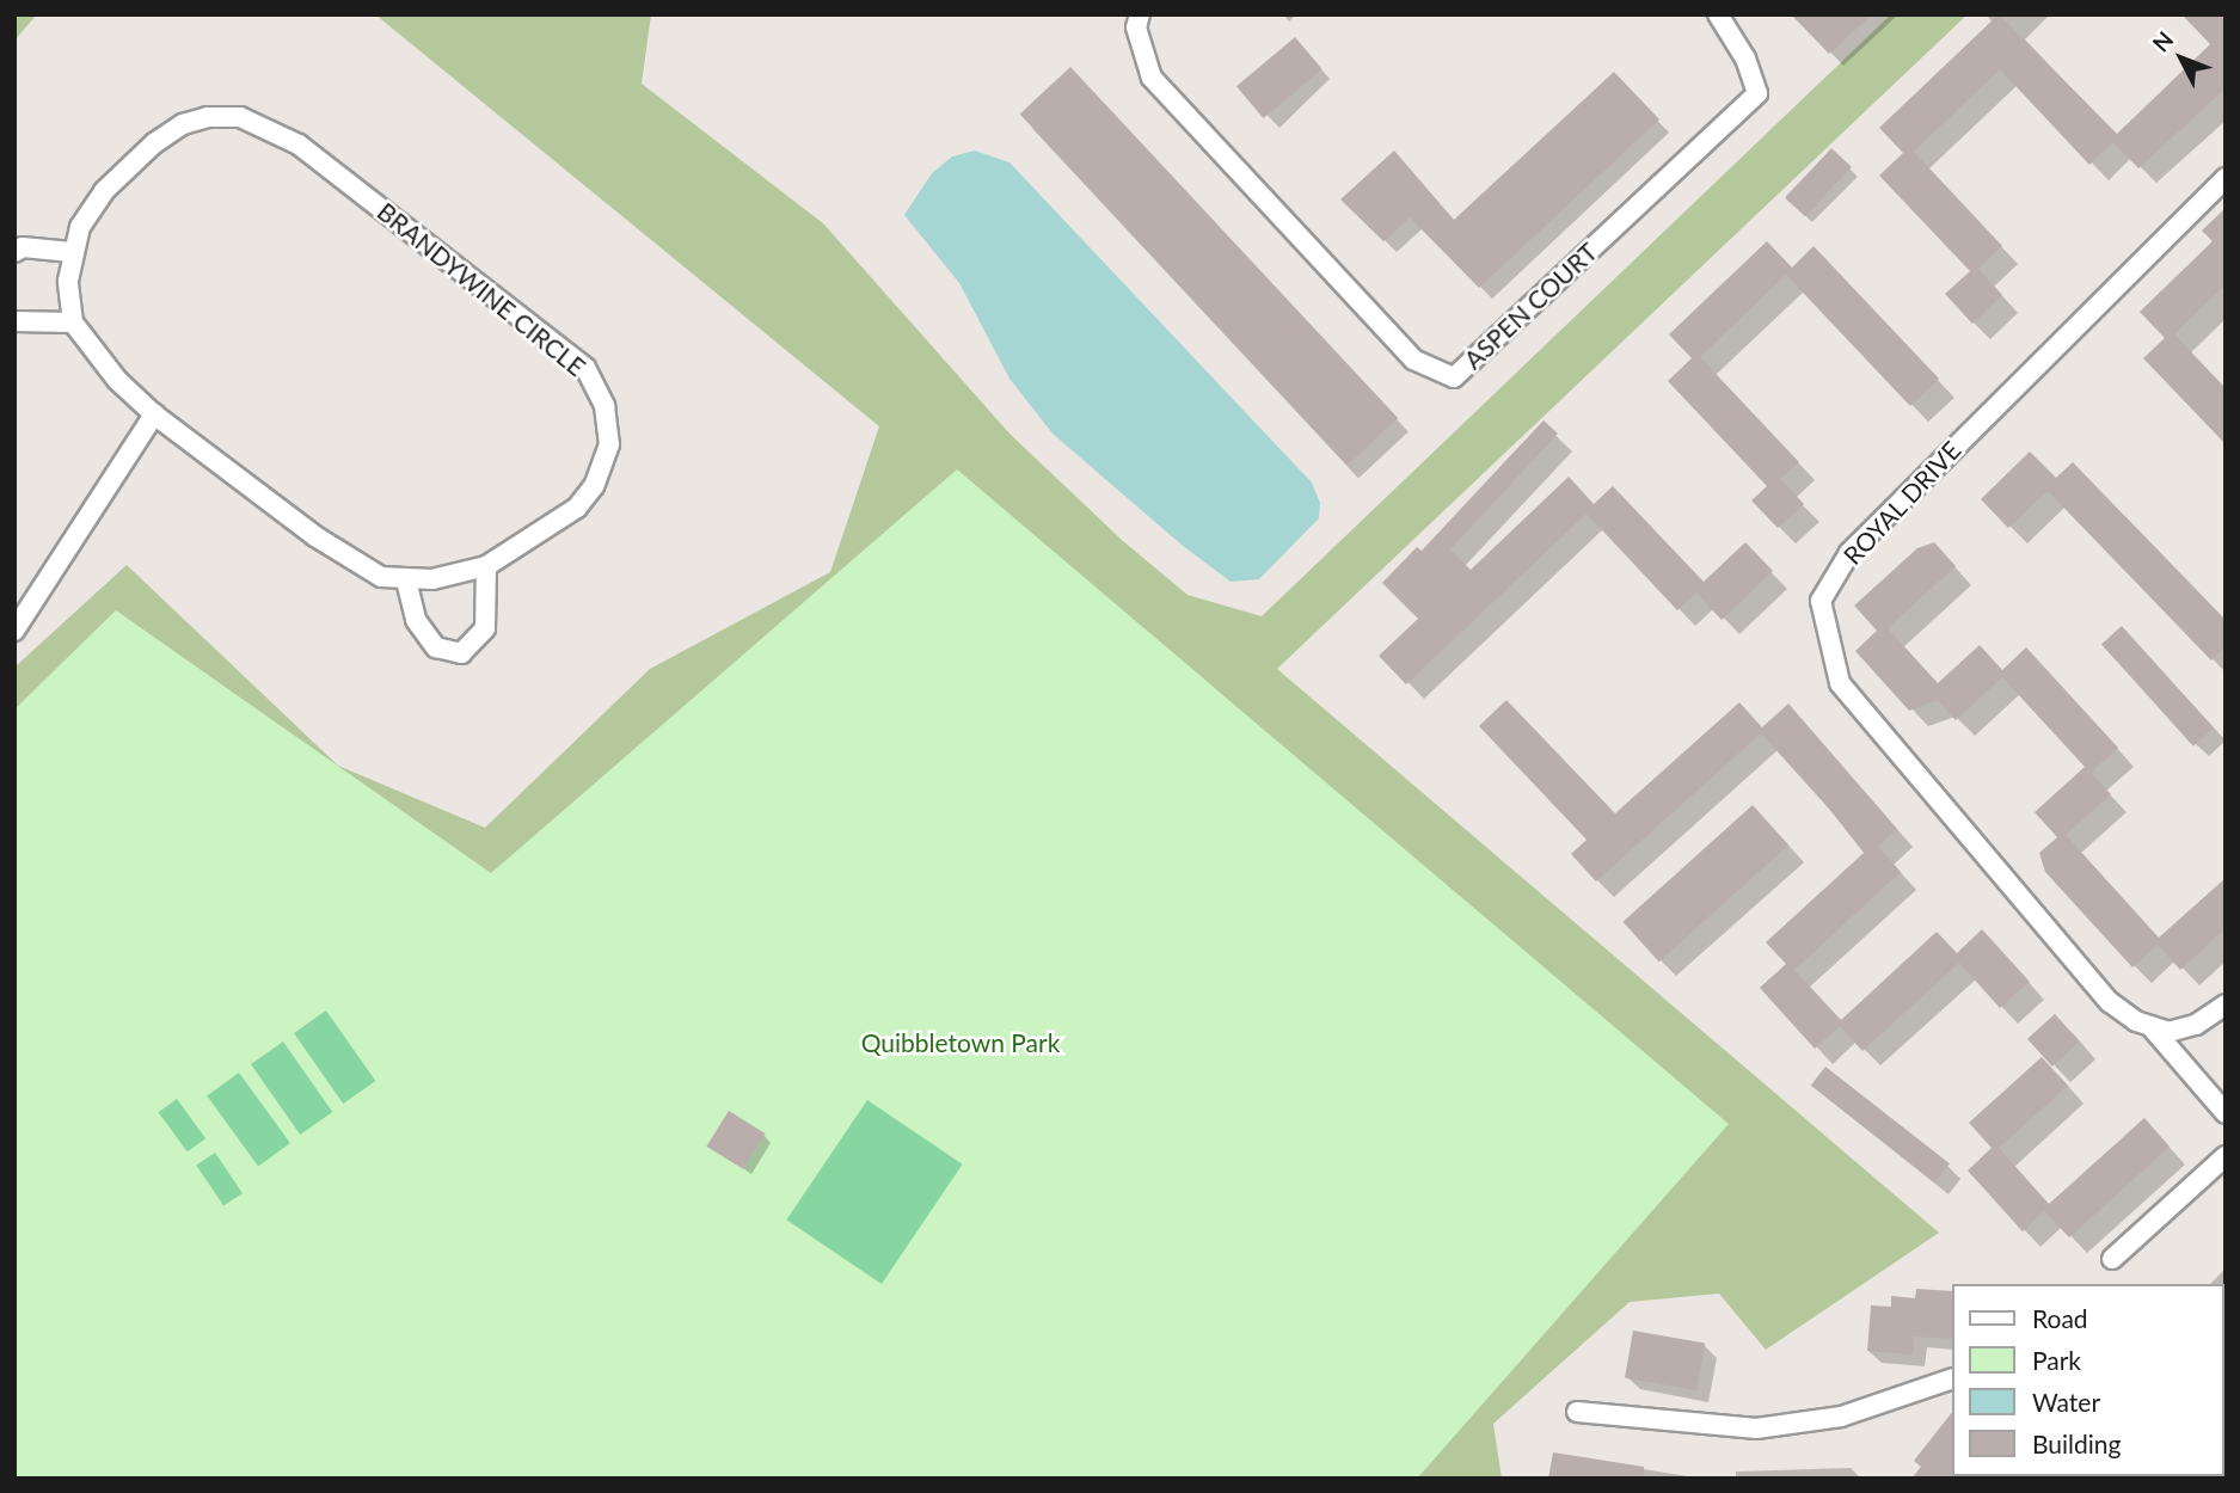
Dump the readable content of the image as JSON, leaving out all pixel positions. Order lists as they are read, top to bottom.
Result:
{
  "streets": {
    "street": ["BRANDYWINE CIRCLE", "ASPEN COURT", "ROYAL DRIVE"]
  },
  "parks": ["Quibbletown Park"],
  "legend": [
    "Road",
    "Park",
    "Water",
    "Building"
  ],
  "north": "top left"
}
